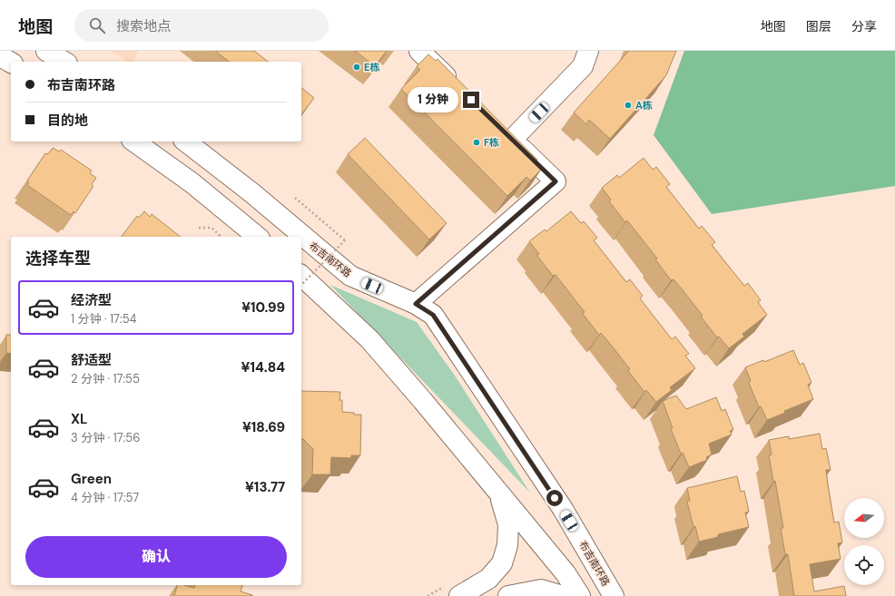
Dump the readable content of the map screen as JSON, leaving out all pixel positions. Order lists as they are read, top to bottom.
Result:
{
  "streets": {
    "street": ["布吉南环路"]
  },
  "places": ["E栋", "A栋", "F栋"],
  "north": "left",
  "page": {
    "header": "地图",
    "search": "搜索地点",
    "nav": ["地图", "图层", "分享"],
    "banner": ["布吉南环路", "目的地"],
    "bubble": "1 分钟",
    "heading": "选择车型",
    "list": [
      {
        "name": "经济型",
        "note": "1 分钟 · 17:54",
        "value": "¥10.99"
      },
      {
        "name": "舒适型",
        "note": "2 分钟 · 17:55",
        "value": "¥14.84"
      },
      {
        "name": "XL",
        "note": "3 分钟 · 17:56",
        "value": "¥18.69"
      },
      {
        "name": "Green",
        "note": "4 分钟 · 17:57",
        "value": "¥13.77"
      }
    ],
    "buttons": "确认"
  }
}
